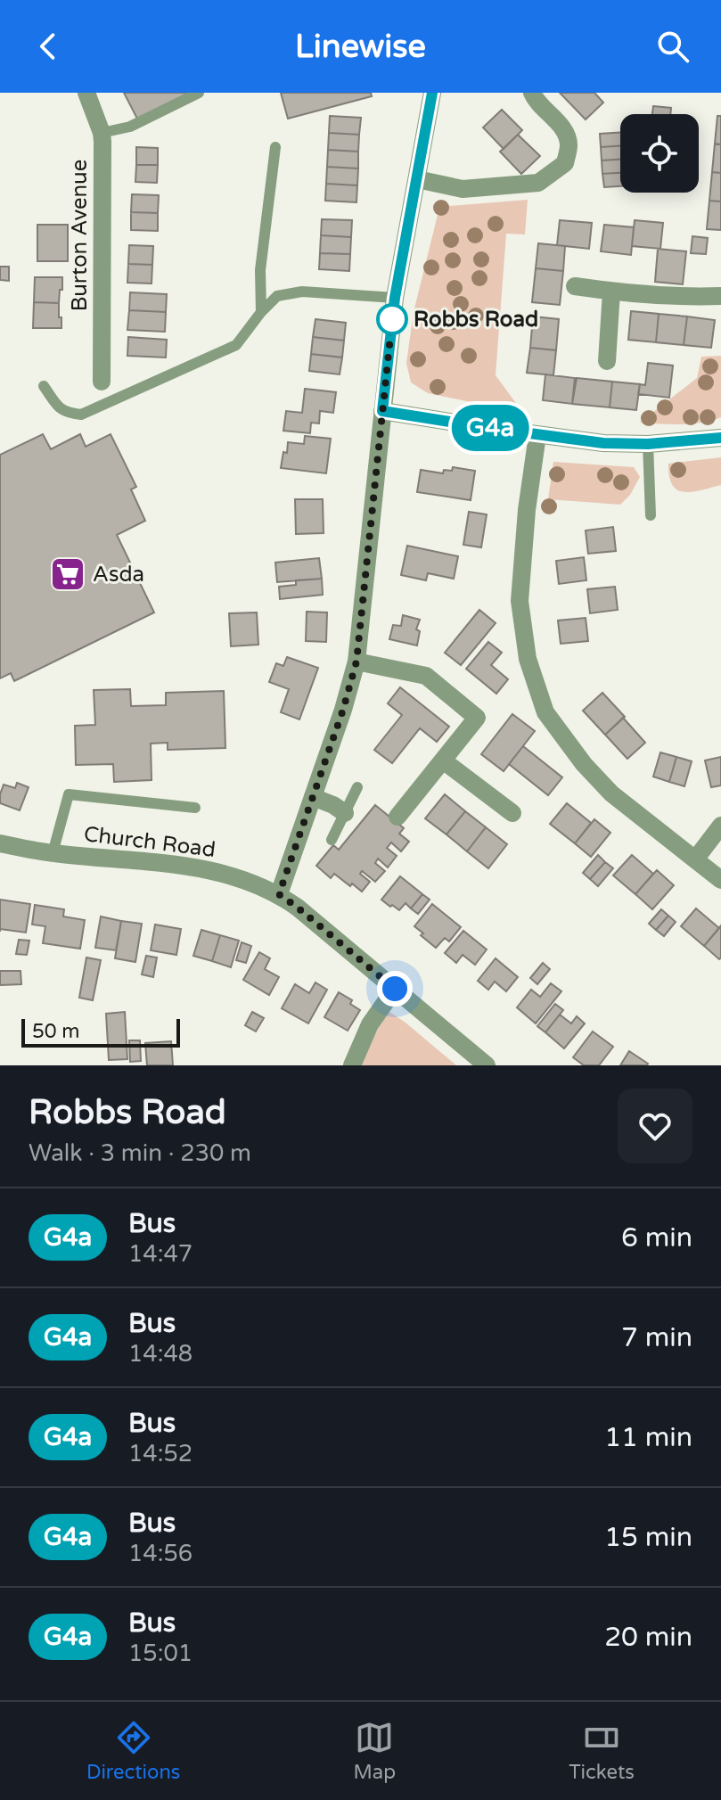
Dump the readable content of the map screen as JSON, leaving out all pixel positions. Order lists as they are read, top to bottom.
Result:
{
  "streets": {
    "street": ["Burton Avenue", "Church Road"]
  },
  "places": {
    "other": ["Robbs Road"],
    "supermarket": ["Asda"]
  },
  "lines": ["bus line G4a"],
  "scale_bar": "50 m",
  "page": {
    "header": "Linewise",
    "on_map": "G4a",
    "scale": "50 m",
    "heading": ["Robbs Road", "Walk · 3 min · 230 m"],
    "list": [
      {
        "mark": "G4a",
        "name": "Bus",
        "note": "14:47",
        "value": "6 min"
      },
      {
        "mark": "G4a",
        "name": "Bus",
        "note": "14:48",
        "value": "7 min"
      },
      {
        "mark": "G4a",
        "name": "Bus",
        "note": "14:52",
        "value": "11 min"
      },
      {
        "mark": "G4a",
        "name": "Bus",
        "note": "14:56",
        "value": "15 min"
      },
      {
        "mark": "G4a",
        "name": "Bus",
        "note": "15:01",
        "value": "20 min"
      }
    ],
    "tabs": ["Directions", "Map", "Tickets"]
  }
}
